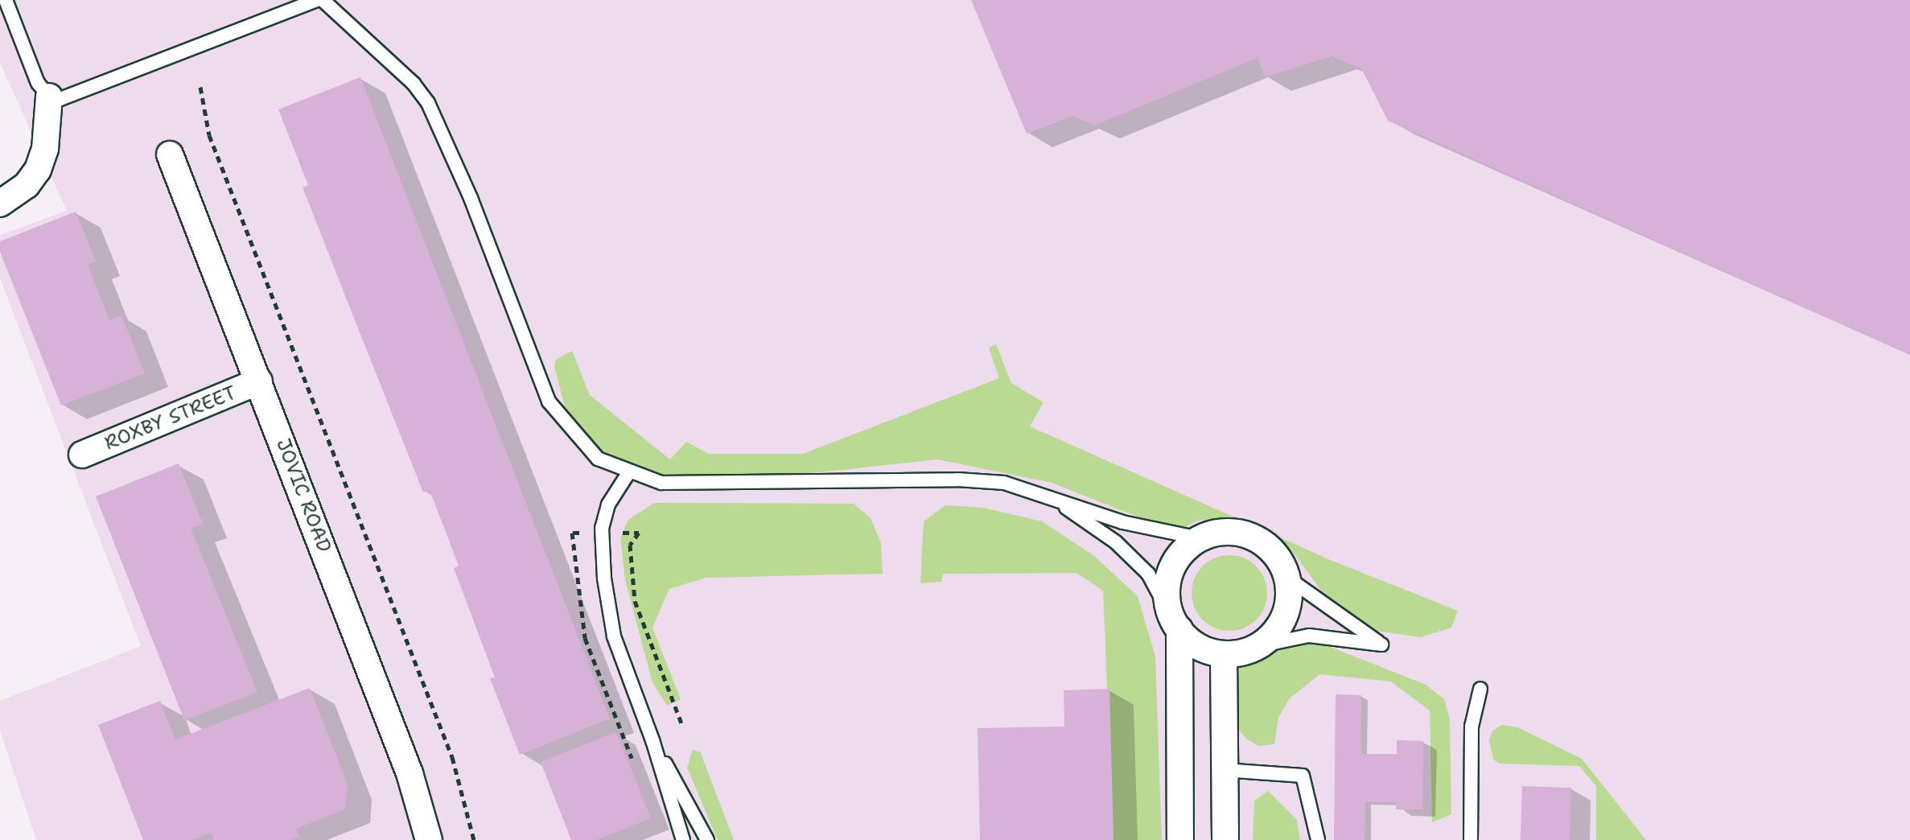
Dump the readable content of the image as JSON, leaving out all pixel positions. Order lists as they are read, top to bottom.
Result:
{
  "streets": {
    "street": ["ROXBY STREET", "JOVIC ROAD"]
  },
  "crossings": [
    ["ROXBY STREET", "JOVIC ROAD"]
  ]
}
